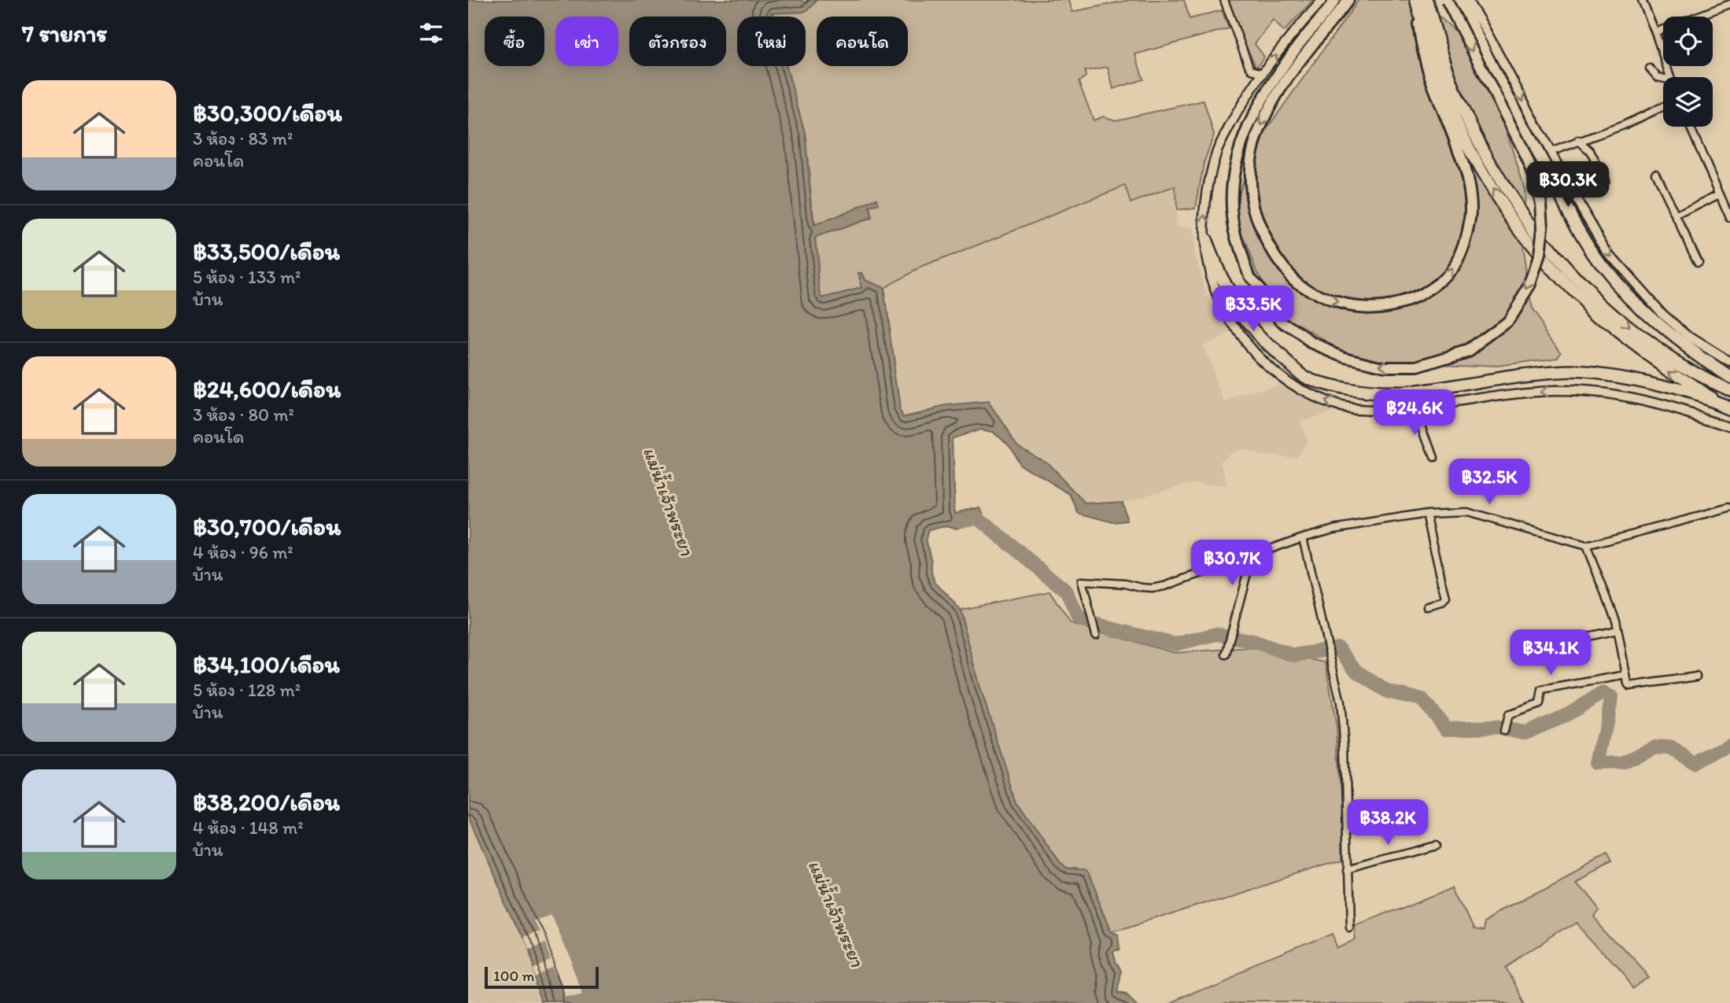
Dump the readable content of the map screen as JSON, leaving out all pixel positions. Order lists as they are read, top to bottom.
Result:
{
  "water": ["แม่น้ำเจ้าพระยา"],
  "scale_bar": "100 m",
  "page": {
    "heading": "7 รายการ",
    "chip": [
      "ซื้อ",
      "เช่า",
      "ตัวกรอง",
      "ใหม่",
      "คอนโด"
    ],
    "list": [
      {
        "name": "฿30,300/เดือน",
        "note": "3 ห้อง · 83 m² · คอนโด"
      },
      {
        "name": "฿33,500/เดือน",
        "note": "5 ห้อง · 133 m² · บ้าน"
      },
      {
        "name": "฿24,600/เดือน",
        "note": "3 ห้อง · 80 m² · คอนโด"
      },
      {
        "name": "฿30,700/เดือน",
        "note": "4 ห้อง · 96 m² · บ้าน"
      },
      {
        "name": "฿34,100/เดือน",
        "note": "5 ห้อง · 128 m² · บ้าน"
      },
      {
        "name": "฿38,200/เดือน",
        "note": "4 ห้อง · 148 m² · บ้าน"
      }
    ],
    "price": [
      "฿30.3K",
      "฿33.5K",
      "฿24.6K",
      "฿32.5K",
      "฿30.7K",
      "฿34.1K",
      "฿38.2K"
    ],
    "scale": "100 m"
  }
}
